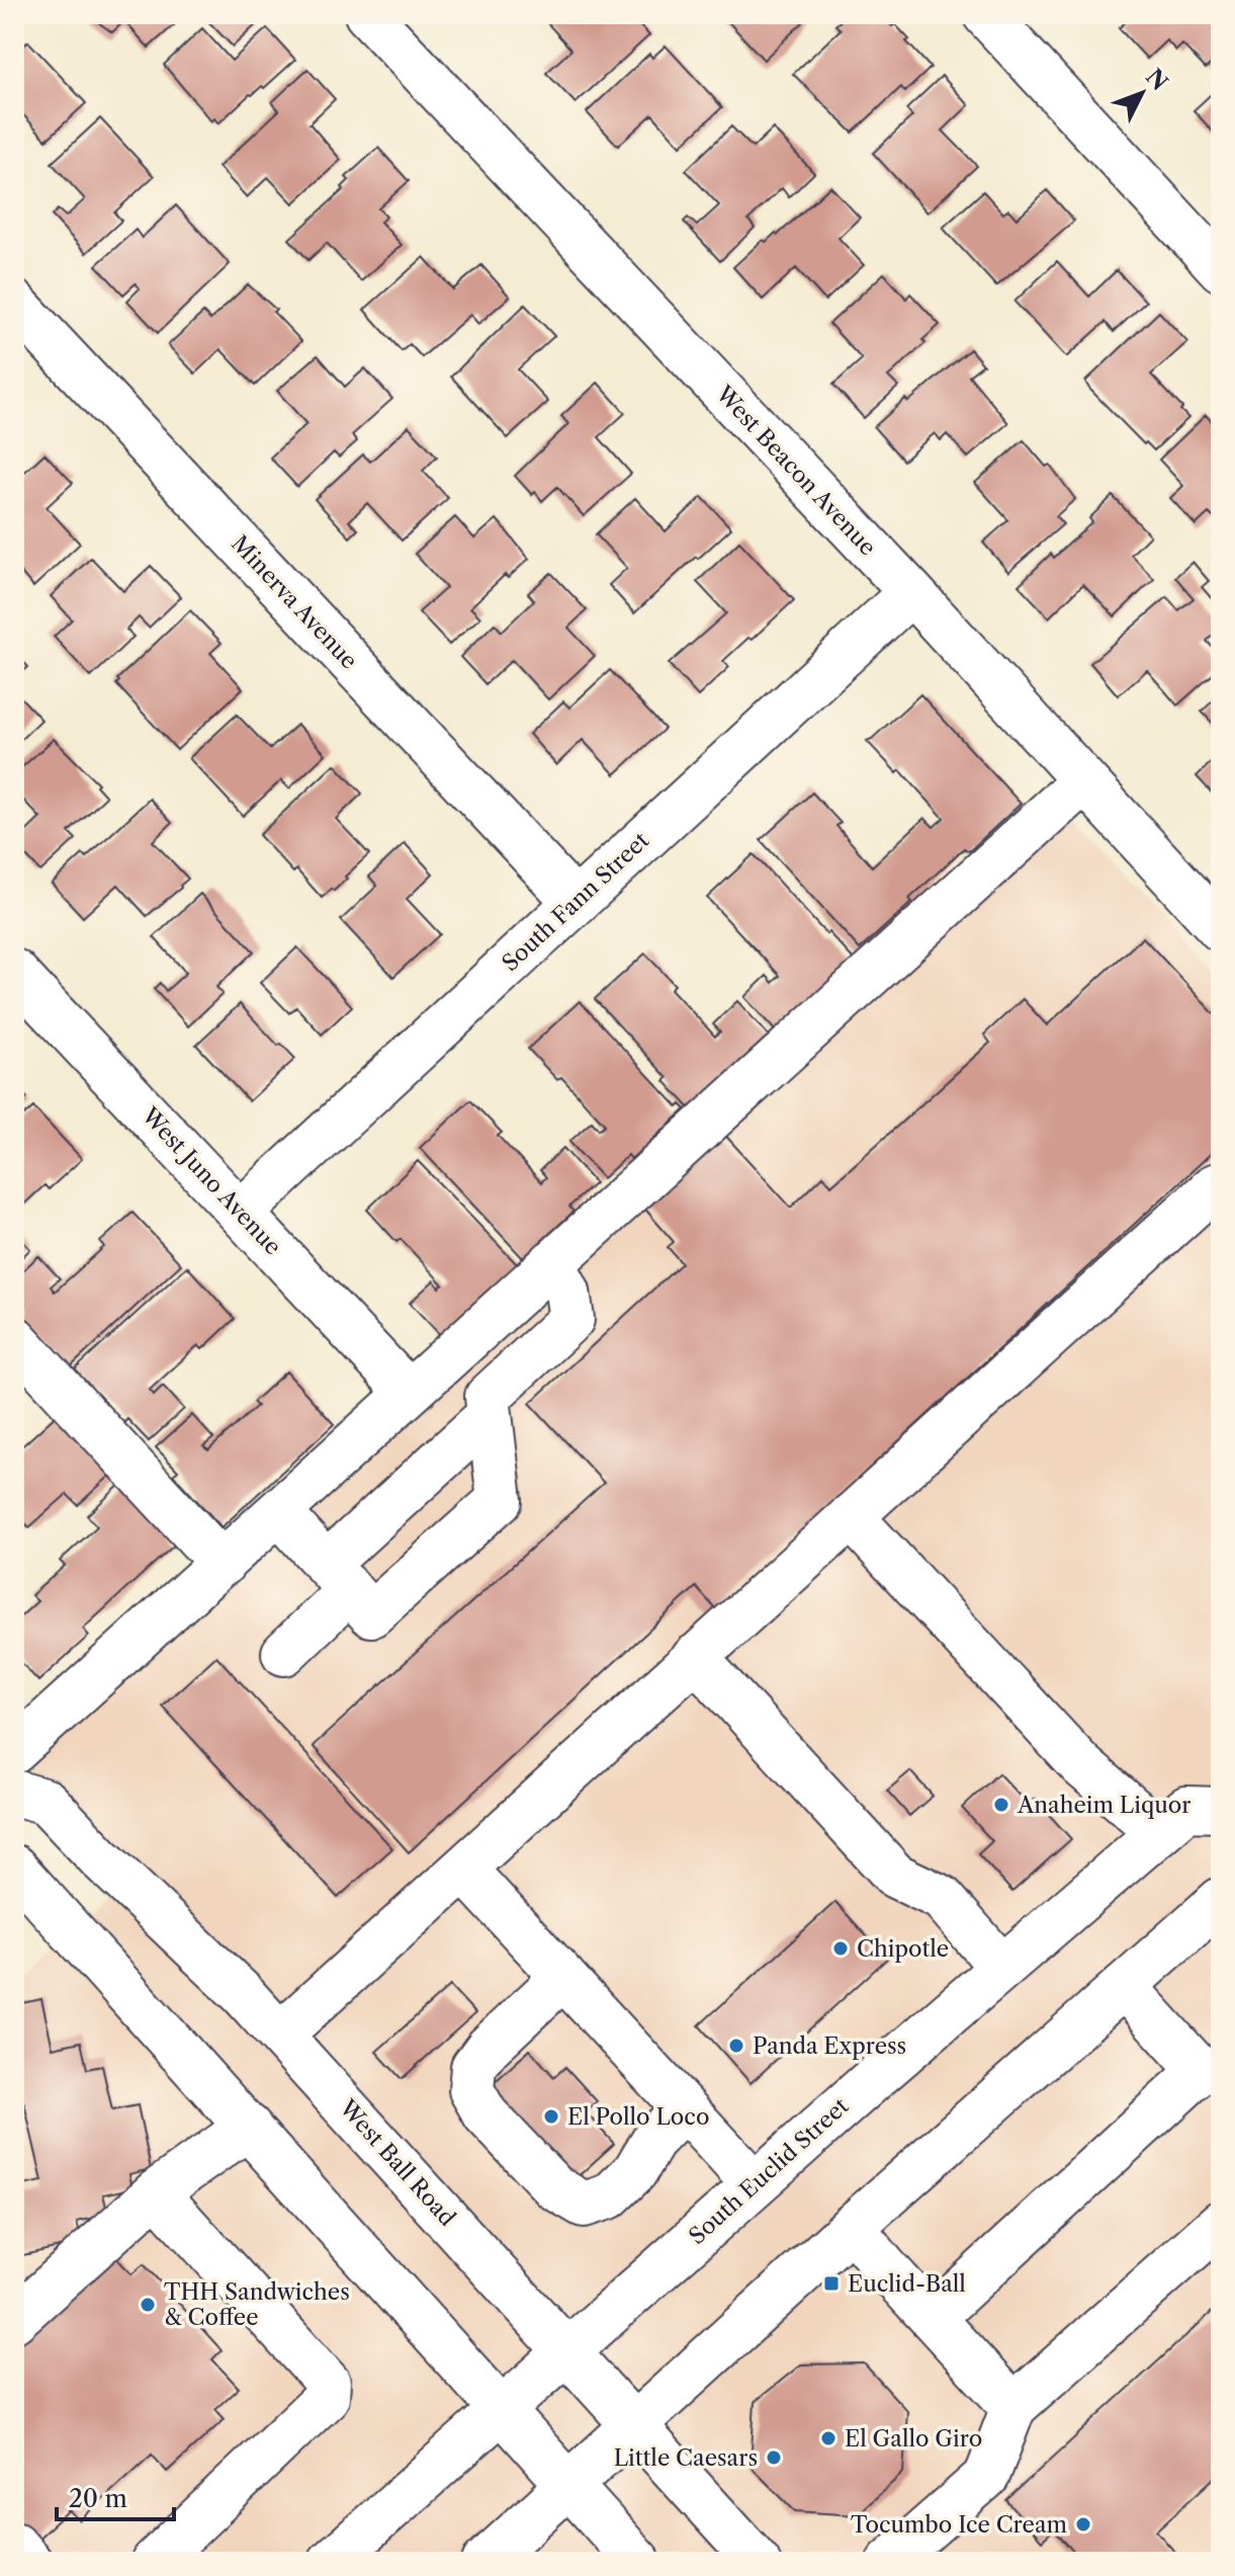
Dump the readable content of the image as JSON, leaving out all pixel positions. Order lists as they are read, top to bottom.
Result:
{
  "streets": {
    "main road": [
      "West Beacon Avenue",
      "Minerva Avenue",
      "South Fann Street",
      "West Juno Avenue",
      "West Ball Road",
      "South Euclid Street"
    ]
  },
  "crossings": [
    ["West Beacon Avenue", "South Fann Street"],
    ["Minerva Avenue", "South Fann Street"],
    ["South Fann Street", "West Juno Avenue"],
    ["West Ball Road", "South Euclid Street"]
  ],
  "places": {
    "other": [
      "Anaheim Liquor",
      "Chipotle",
      "Panda Express",
      "El Pollo Loco",
      "THH Sandwiches & Coffee",
      "El Gallo Giro",
      "Little Caesars",
      "Tocumbo Ice Cream"
    ],
    "transit": ["Euclid-Ball"]
  },
  "scale_bar": "20 m",
  "north": "top right"
}
